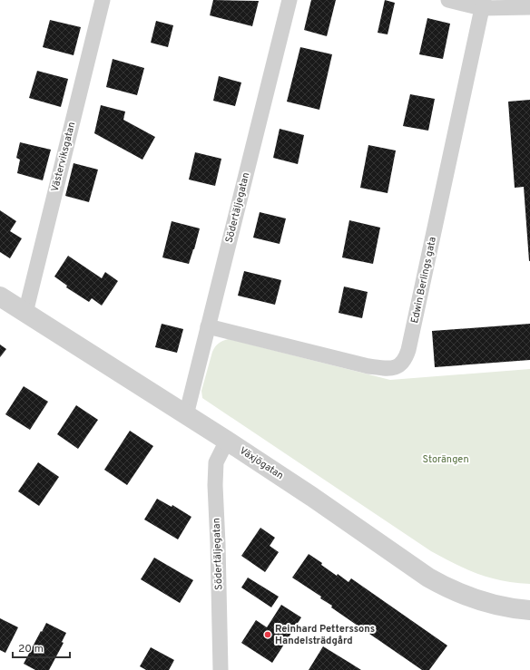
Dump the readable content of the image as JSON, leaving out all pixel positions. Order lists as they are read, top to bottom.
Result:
{
  "streets": {
    "street": [
      "Västerviksgatan",
      "Södertäljegatan",
      "Edwin Berlings gata",
      "Växjögatan"
    ]
  },
  "crossings": [
    ["Västerviksgatan", "Växjögatan"],
    ["Södertäljegatan", "Edwin Berlings gata"],
    ["Södertäljegatan", "Växjögatan"]
  ],
  "parks": ["Storängen"],
  "places": ["Reinhard Petterssons Handelsträdgård"],
  "scale_bar": "20 m"
}
